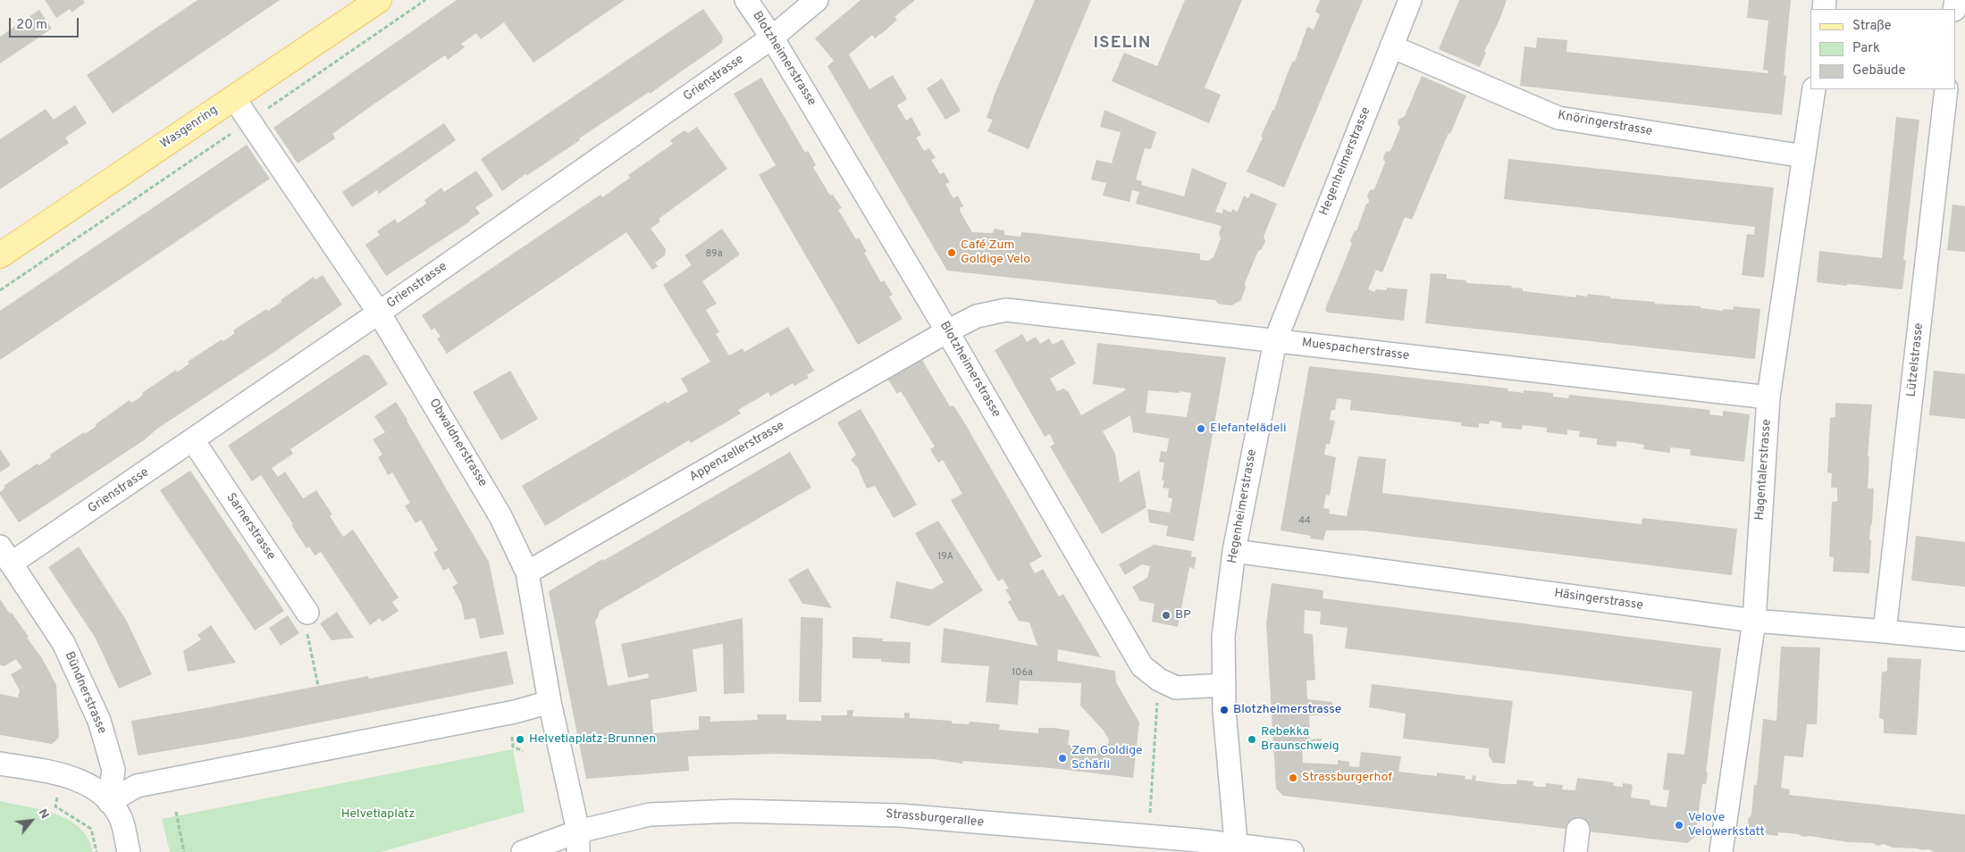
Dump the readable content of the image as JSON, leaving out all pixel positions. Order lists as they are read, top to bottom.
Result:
{
  "streets": {
    "main road": ["Wasgenring"],
    "street": [
      "Blotzheimerstrasse",
      "Grienstrasse",
      "Knöringerstrasse",
      "Hegenheimerstrasse",
      "Muespacherstrasse",
      "Lützelstrasse",
      "Obwaldnerstrasse",
      "Appenzellerstrasse",
      "Hagentalerstrasse",
      "Sarnerstrasse",
      "Häsingerstrasse",
      "Bündnerstrasse",
      "Strassburgerallee"
    ]
  },
  "crossings": [
    ["Blotzheimerstrasse", "Grienstrasse"],
    ["Blotzheimerstrasse", "Hegenheimerstrasse"],
    ["Blotzheimerstrasse", "Muespacherstrasse"],
    ["Blotzheimerstrasse", "Appenzellerstrasse"],
    ["Grienstrasse", "Obwaldnerstrasse"],
    ["Grienstrasse", "Sarnerstrasse"],
    ["Grienstrasse", "Bündnerstrasse"],
    ["Knöringerstrasse", "Hegenheimerstrasse"],
    ["Knöringerstrasse", "Hagentalerstrasse"],
    ["Wasgenring", "Obwaldnerstrasse"],
    ["Hegenheimerstrasse", "Muespacherstrasse"],
    ["Hegenheimerstrasse", "Häsingerstrasse"],
    ["Hegenheimerstrasse", "Strassburgerallee"],
    ["Muespacherstrasse", "Appenzellerstrasse"],
    ["Muespacherstrasse", "Hagentalerstrasse"],
    ["Lützelstrasse", "Häsingerstrasse"],
    ["Obwaldnerstrasse", "Appenzellerstrasse"],
    ["Obwaldnerstrasse", "Strassburgerallee"],
    ["Hagentalerstrasse", "Häsingerstrasse"]
  ],
  "districts": ["ISELIN"],
  "parks": ["Helvetiaplatz"],
  "places": [
    "Café Zum Goldige Velo",
    "Elefantelädeli",
    "BP",
    "Blotzheimerstrasse",
    "Helvetiaplatz-Brunnen",
    "Rebekka Braunschweig",
    "Zem Goldige Schärli",
    "Strassburgerhof",
    "Velove Velowerkstatt"
  ],
  "house_numbers": [
    "89a",
    "44",
    "19A",
    "106a"
  ],
  "legend": ["Straße", "Park", "Gebäude"],
  "scale_bar": "20 m",
  "north": "top right"
}
